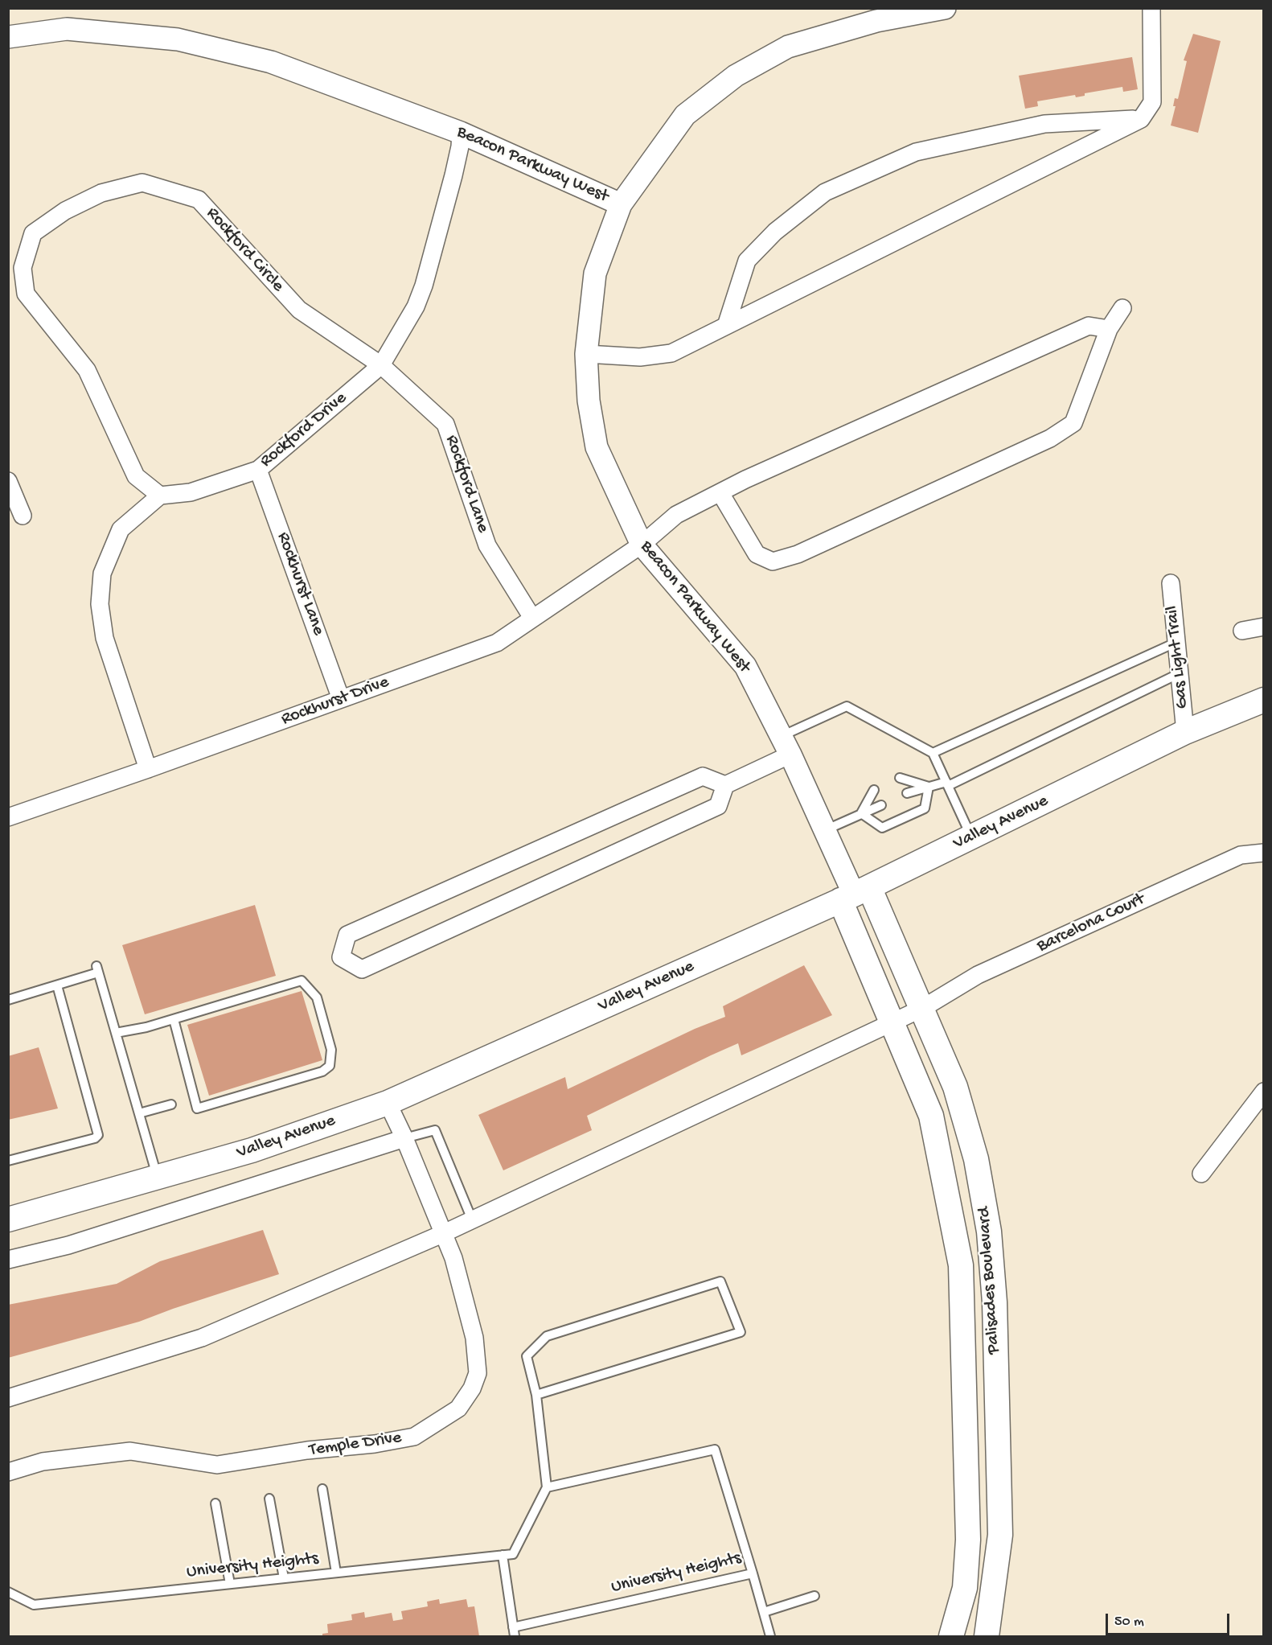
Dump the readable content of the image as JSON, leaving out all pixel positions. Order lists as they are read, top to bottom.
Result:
{
  "streets": {
    "main road": ["Valley Avenue", "Palisades Boulevard"],
    "street": [
      "Beacon Parkway West",
      "Rockford Circle",
      "Rockford Drive",
      "Rockford Lane",
      "Rockhurst Lane",
      "Gas Light Trail",
      "Rockhurst Drive",
      "Barcelona Court",
      "Temple Drive"
    ],
    "lane": ["University Heights"]
  },
  "crossings": [
    ["Beacon Parkway West", "Rockford Drive"],
    ["Beacon Parkway West", "Rockhurst Drive"],
    ["Beacon Parkway West", "Valley Avenue"],
    ["Beacon Parkway West", "Palisades Boulevard"],
    ["Rockford Circle", "Rockford Drive"],
    ["Rockford Circle", "Rockford Lane"],
    ["Rockford Drive", "Rockford Lane"],
    ["Rockford Drive", "Rockhurst Lane"],
    ["Rockford Lane", "Rockhurst Drive"],
    ["Rockhurst Lane", "Rockhurst Drive"],
    ["Gas Light Trail", "Valley Avenue"],
    ["Valley Avenue", "Palisades Boulevard"],
    ["Valley Avenue", "Temple Drive"],
    ["Barcelona Court", "Palisades Boulevard"],
    ["Barcelona Court", "Temple Drive"]
  ],
  "scale_bar": "50 m"
}
